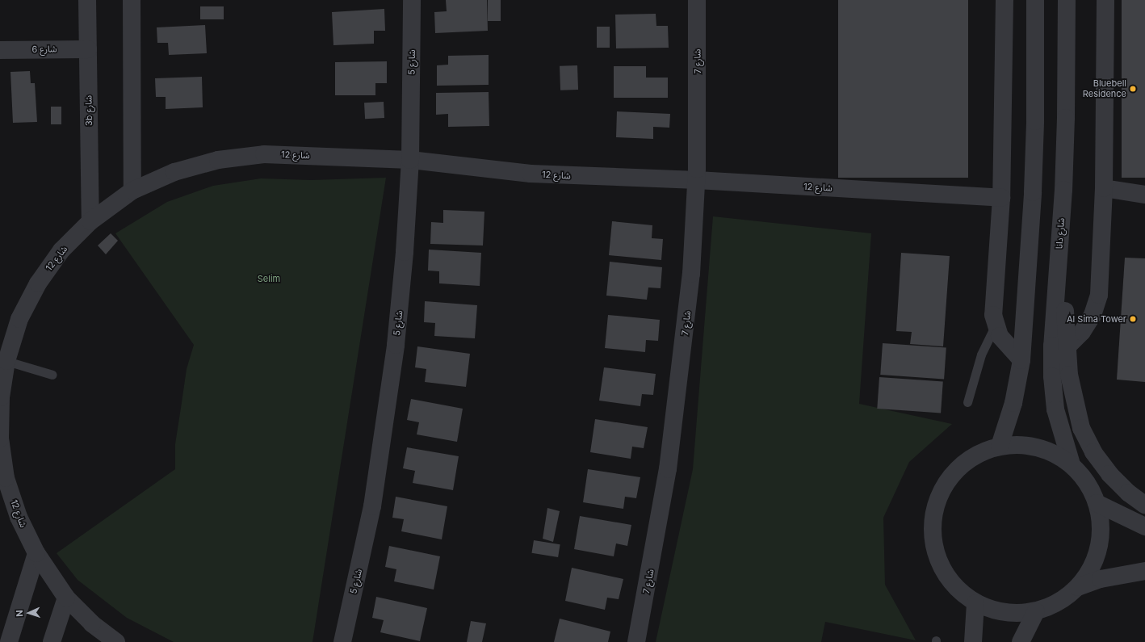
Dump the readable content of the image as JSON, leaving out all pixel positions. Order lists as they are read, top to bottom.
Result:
{
  "streets": {
    "street": [
      "شارع 6",
      "شارع 7",
      "شارع 5",
      "3b شارع",
      "شارع 12",
      "شارع دانا"
    ]
  },
  "crossings": [
    ["شارع 6", "3b شارع"],
    ["شارع 7", "شارع 12"],
    ["شارع 5", "شارع 12"],
    ["3b شارع", "شارع 12"]
  ],
  "parks": ["Selim"],
  "places": ["Bluebell Residence", "Al Sima Tower"],
  "north": "left"
}
